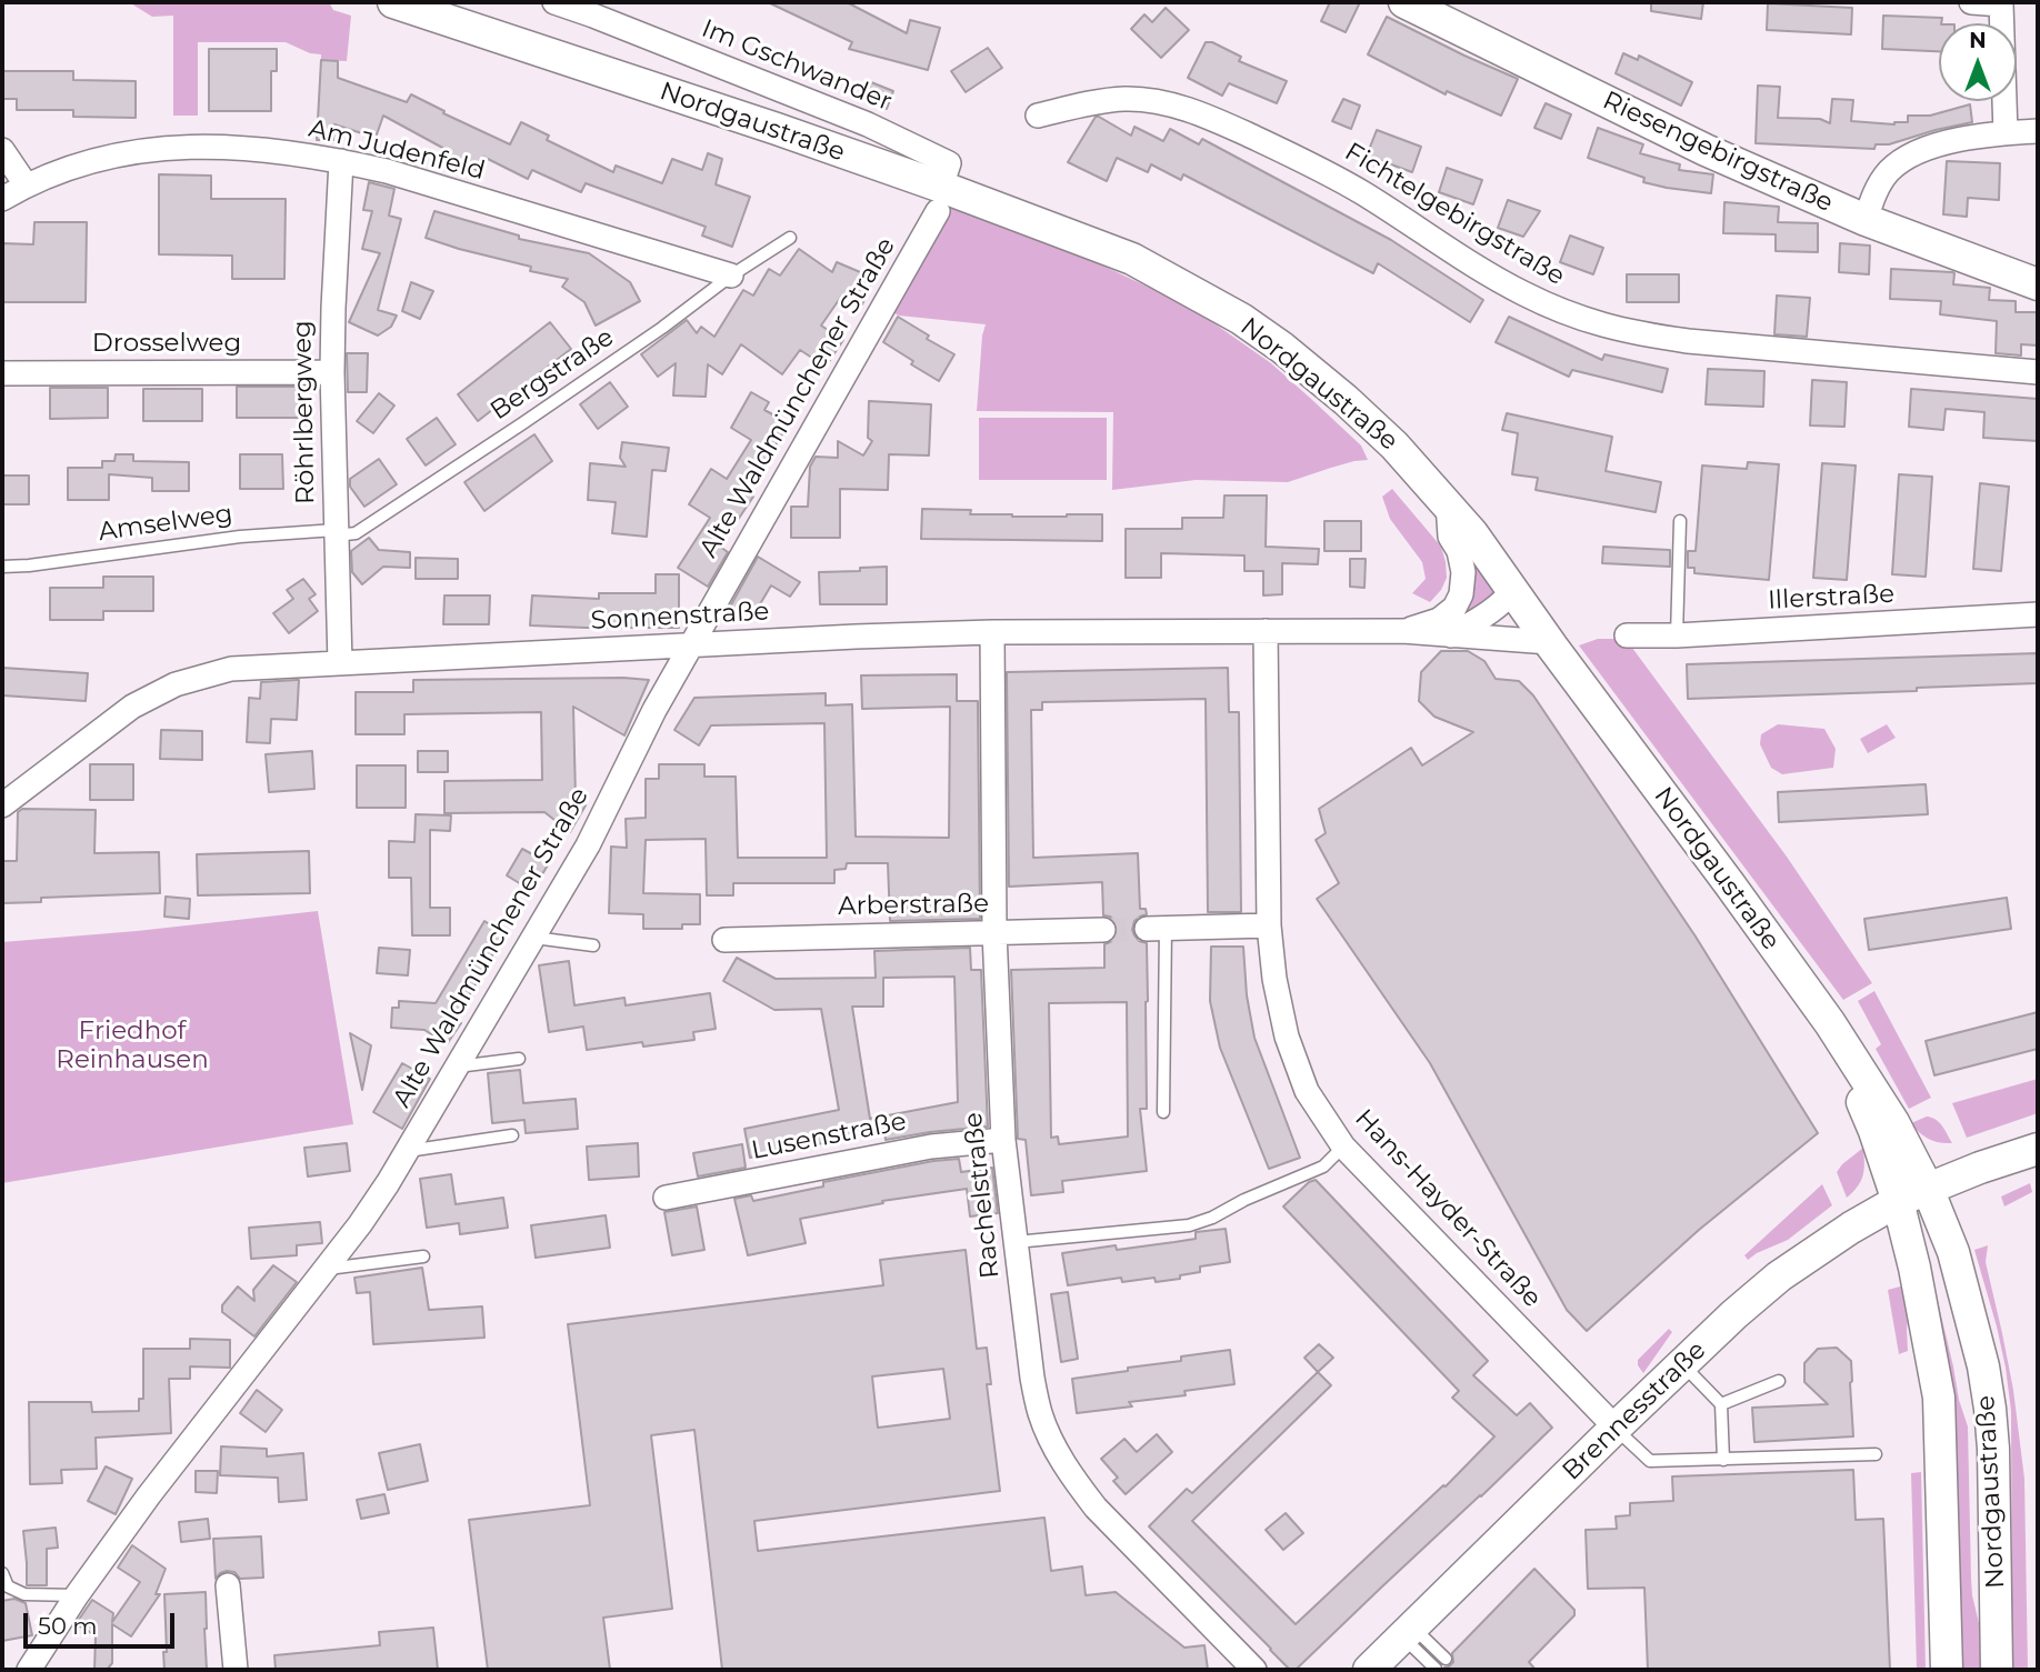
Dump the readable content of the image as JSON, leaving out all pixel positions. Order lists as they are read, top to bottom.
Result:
{
  "streets": {
    "main road": ["Nordgaustraße", "Riesengebirgstraße", "Brennesstraße"],
    "street": [
      "Im Gschwander",
      "Am Judenfeld",
      "Fichtelgebirgstraße",
      "Drosselweg",
      "Alte Waldmünchener Straße",
      "Röhrlbergweg",
      "Illerstraße",
      "Sonnenstraße",
      "Arberstraße",
      "Lusenstraße",
      "Rachelstraße",
      "Hans-Hayder-Straße"
    ],
    "lane": ["Bergstraße", "Amselweg"]
  },
  "crossings": [
    ["Im Gschwander", "Nordgaustraße"],
    ["Im Gschwander", "Alte Waldmünchener Straße"],
    ["Nordgaustraße", "Alte Waldmünchener Straße"],
    ["Nordgaustraße", "Sonnenstraße"],
    ["Nordgaustraße", "Brennesstraße"],
    ["Am Judenfeld", "Bergstraße"],
    ["Am Judenfeld", "Röhrlbergweg"],
    ["Drosselweg", "Röhrlbergweg"],
    ["Bergstraße", "Röhrlbergweg"],
    ["Bergstraße", "Amselweg"],
    ["Alte Waldmünchener Straße", "Sonnenstraße"],
    ["Röhrlbergweg", "Amselweg"],
    ["Röhrlbergweg", "Sonnenstraße"],
    ["Sonnenstraße", "Rachelstraße"],
    ["Sonnenstraße", "Hans-Hayder-Straße"],
    ["Arberstraße", "Rachelstraße"],
    ["Lusenstraße", "Rachelstraße"],
    ["Hans-Hayder-Straße", "Brennesstraße"]
  ],
  "parks": ["Friedhof Reinhausen"],
  "scale_bar": "50 m",
  "north": "top"
}
